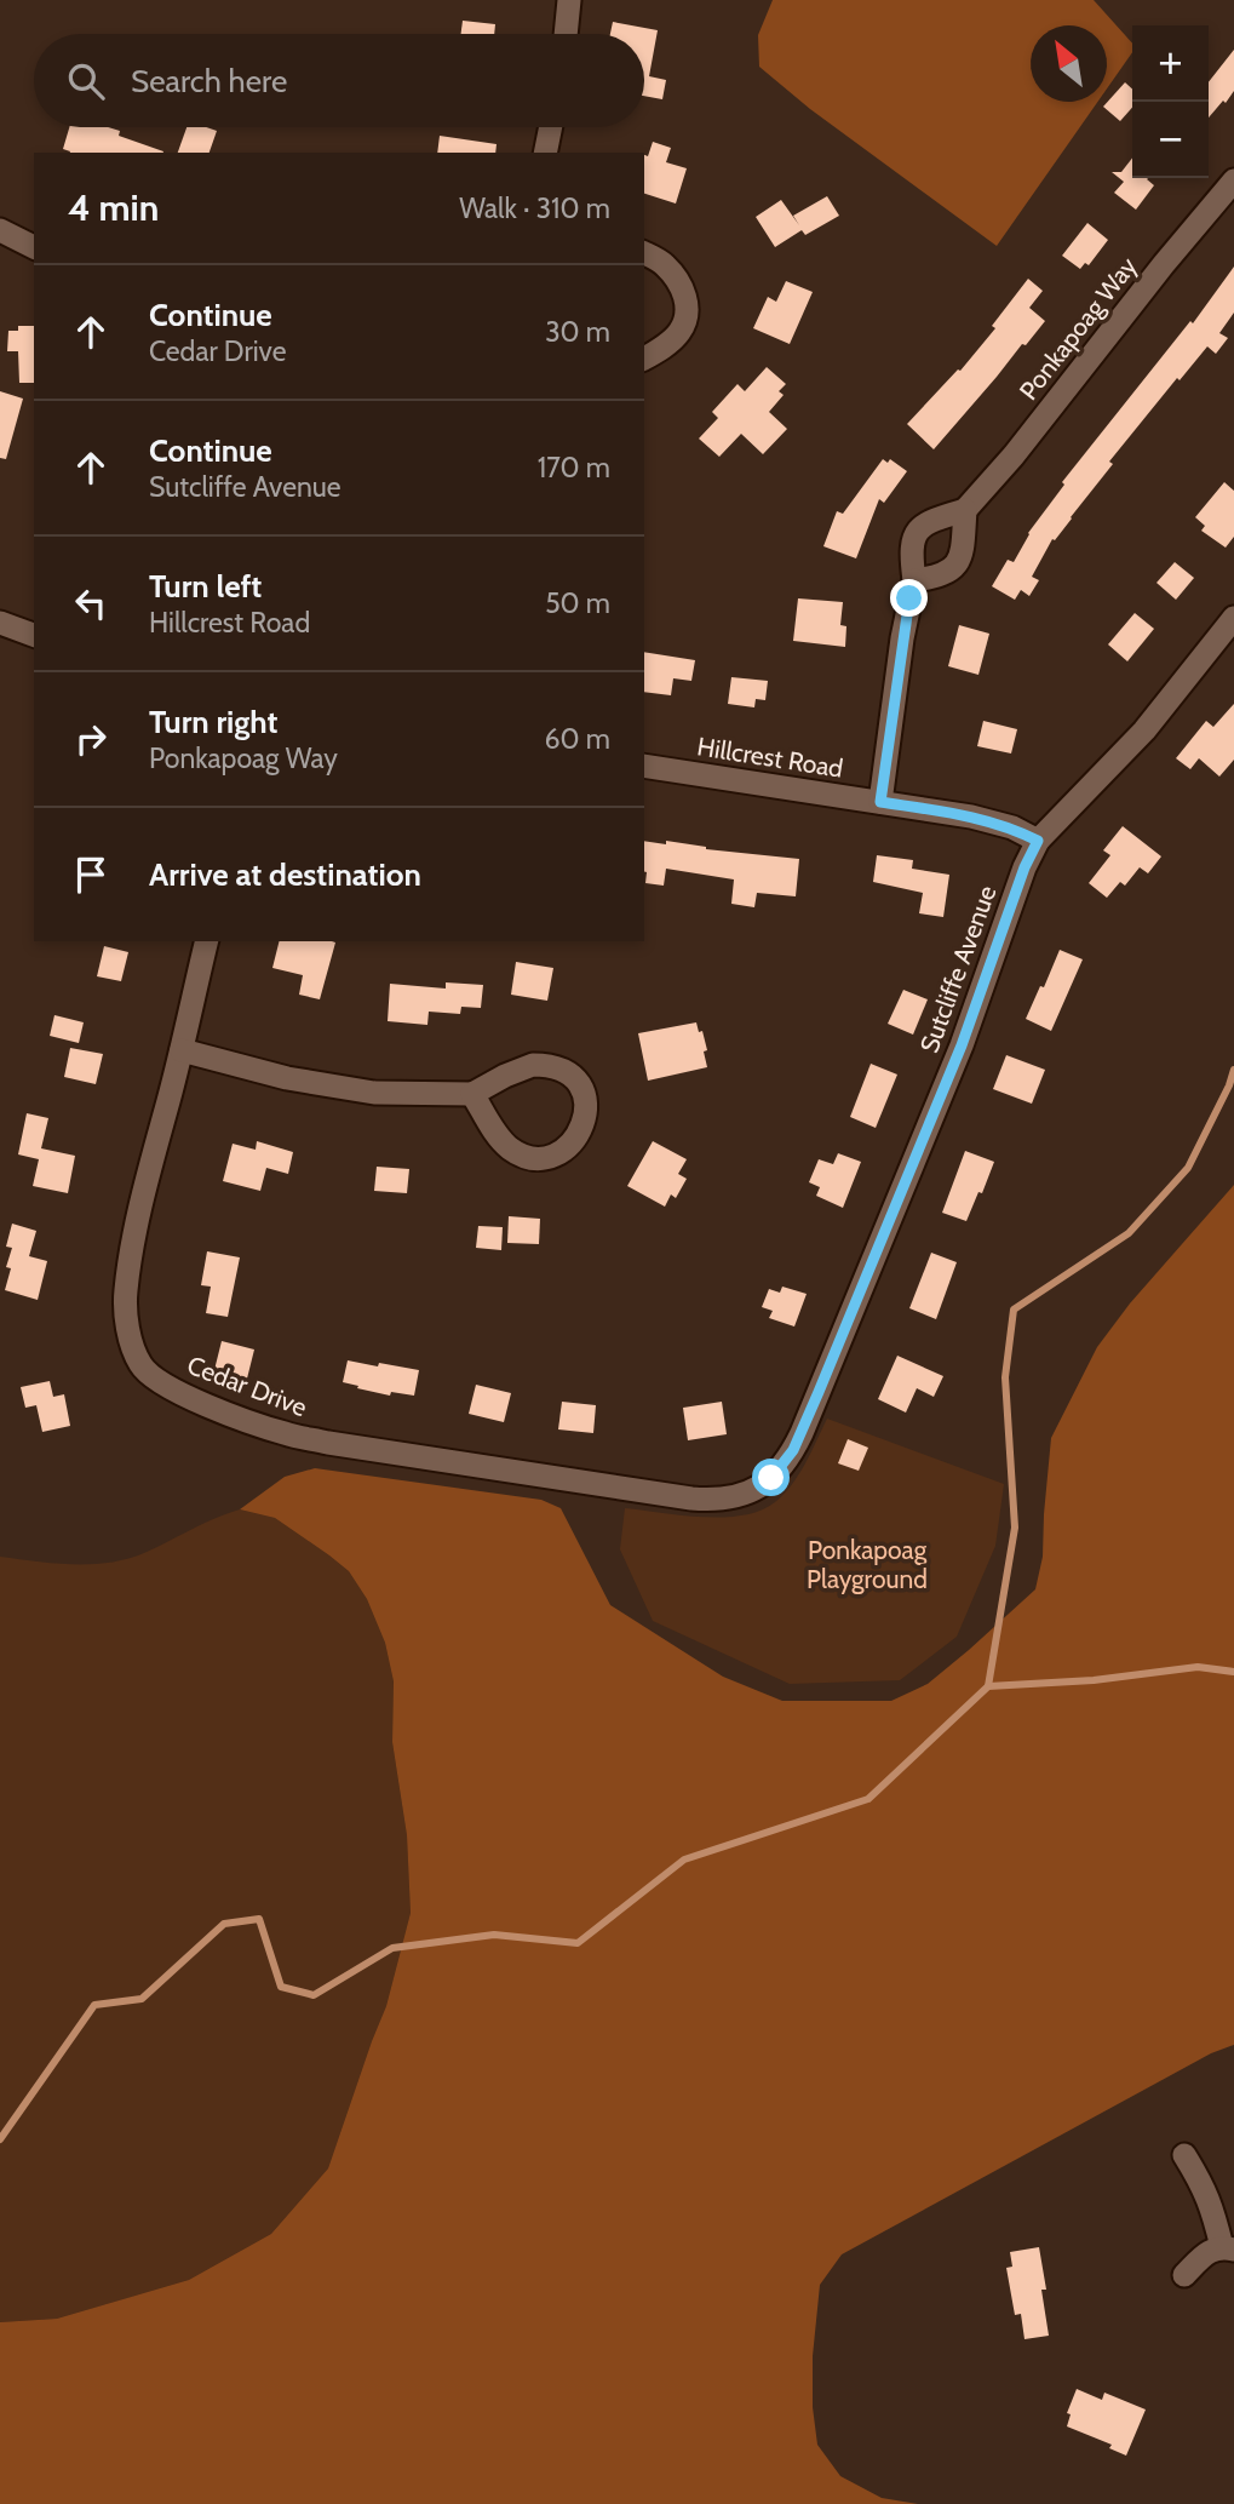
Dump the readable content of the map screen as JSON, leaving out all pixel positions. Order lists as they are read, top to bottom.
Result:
{
  "streets": {
    "street": [
      "Ponkapoag Way",
      "Hillcrest Road",
      "Sutcliffe Avenue",
      "Cedar Drive"
    ]
  },
  "crossings": [
    ["Hillcrest Road", "Sutcliffe Avenue"],
    ["Sutcliffe Avenue", "Cedar Drive"]
  ],
  "parks": ["Ponkapoag Playground"],
  "north": "top left",
  "page": {
    "map_buttons": ["+", "−"],
    "search": "Search here",
    "heading": ["4 min", "Walk · 310 m"],
    "list": [
      ["Continue", "Cedar Drive", "30 m"],
      ["Continue", "Sutcliffe Avenue", "170 m"],
      ["Turn left", "Hillcrest Road", "50 m"],
      ["Turn right", "Ponkapoag Way", "60 m"],
      "Arrive at destination"
    ]
  }
}
